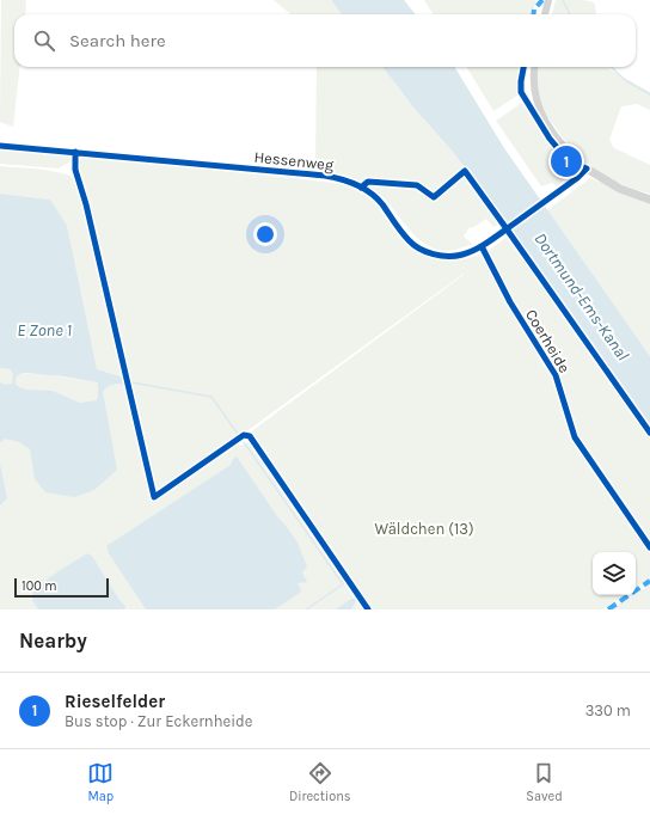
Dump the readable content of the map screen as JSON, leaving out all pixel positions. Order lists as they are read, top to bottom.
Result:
{
  "streets": {
    "street": ["Hessenweg", "Coerheide"]
  },
  "crossings": [
    ["Hessenweg", "Coerheide"]
  ],
  "water": ["Dortmund-Ems-Kanal", "E Zone 1"],
  "parks": ["Wäldchen (13)"],
  "scale_bar": "100 m",
  "page": {
    "search": "Search here",
    "pins": "1",
    "scale": "100 m",
    "heading": "Nearby",
    "list": [
      {
        "mark": "1",
        "name": "Rieselfelder",
        "note": "Bus stop · Zur Eckernheide",
        "value": "330 m"
      }
    ],
    "nav": ["Map", "Directions", "Saved"]
  }
}
